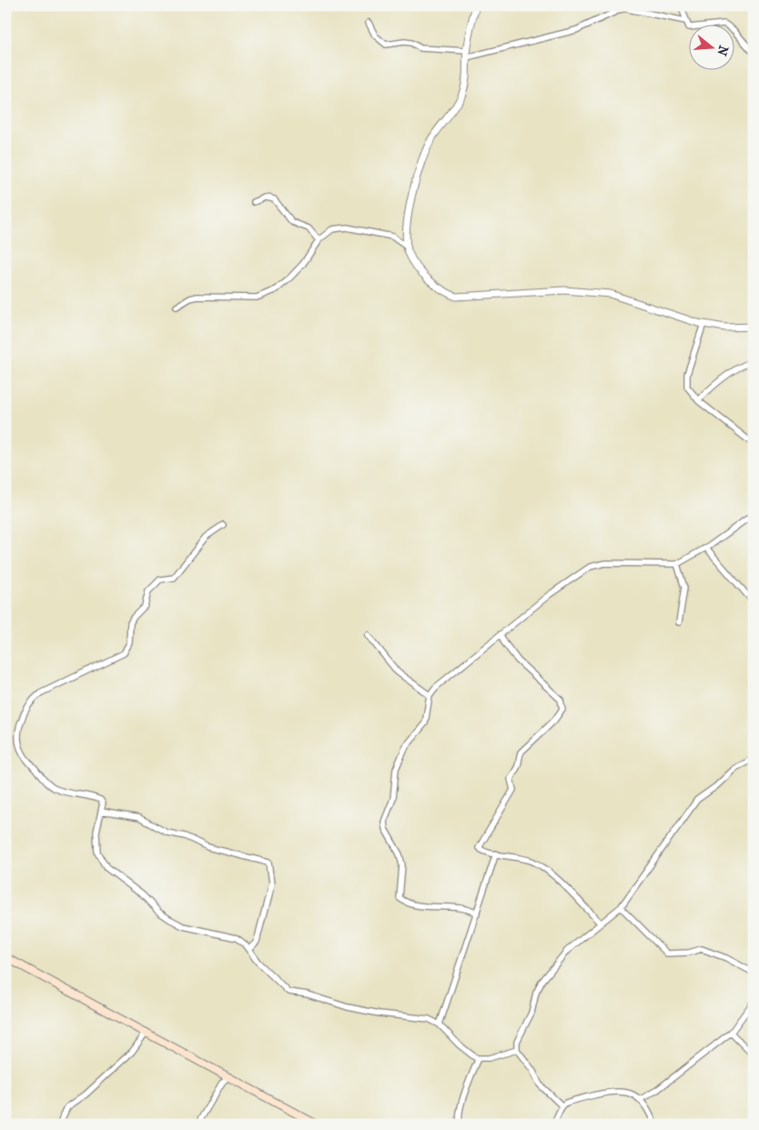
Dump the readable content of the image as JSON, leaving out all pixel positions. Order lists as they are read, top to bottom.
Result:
{
  "north": "right"
}
